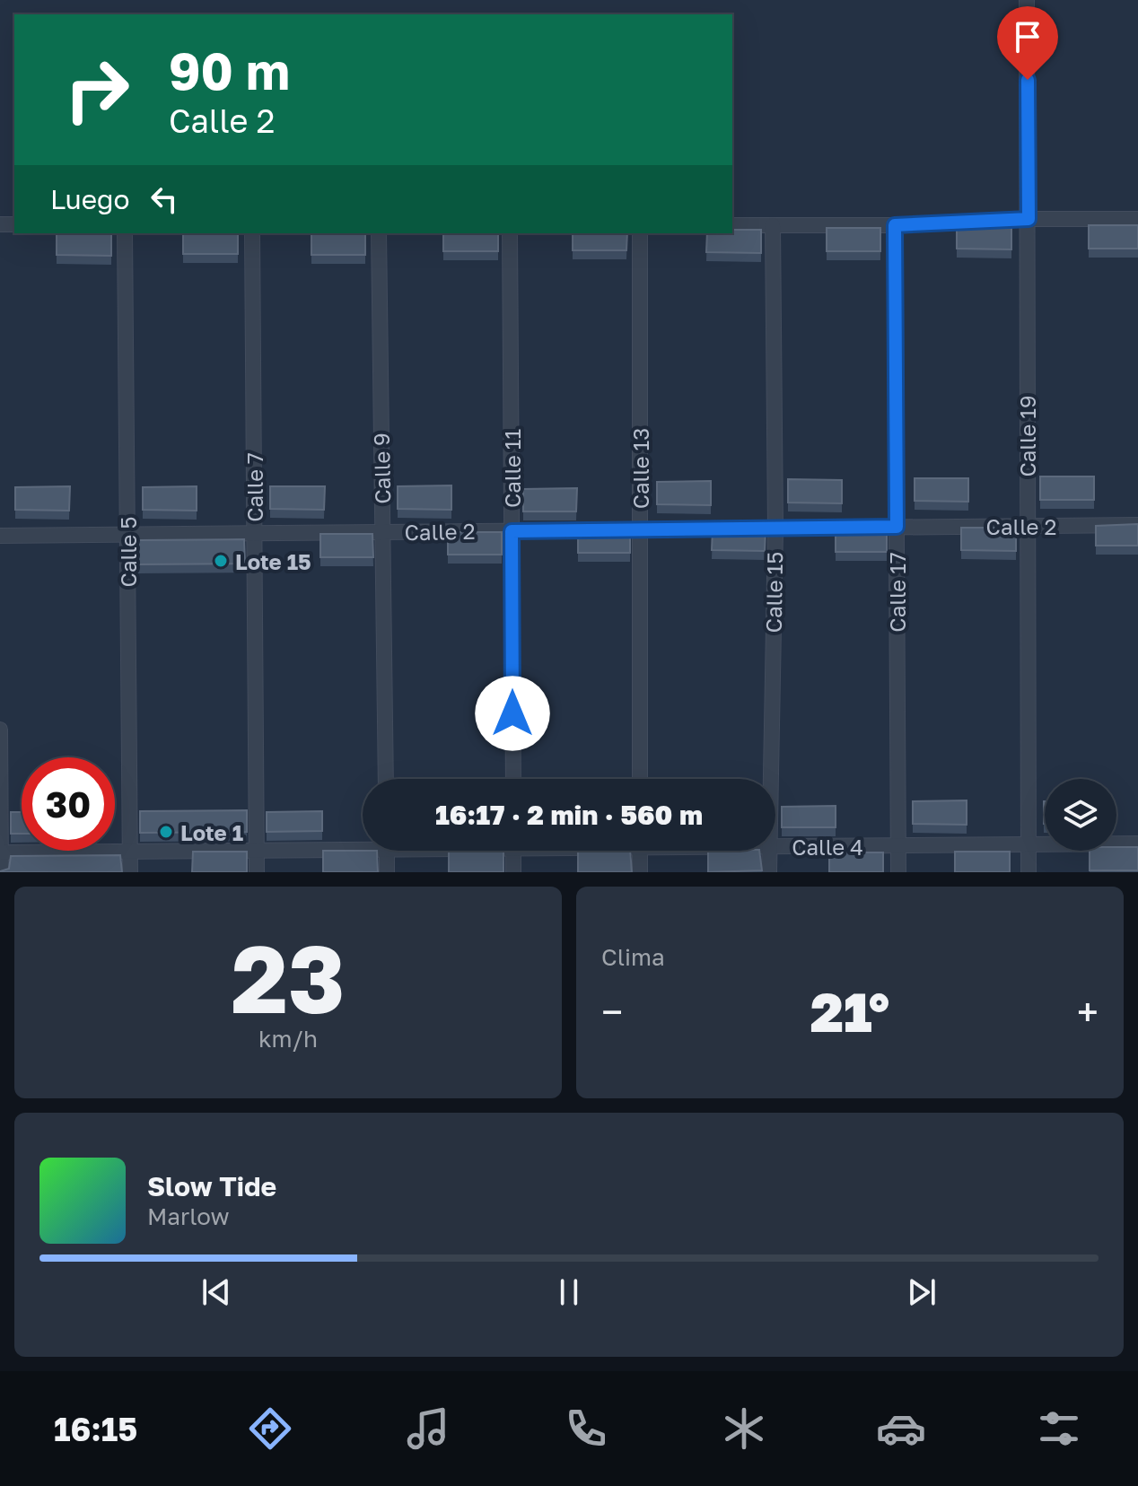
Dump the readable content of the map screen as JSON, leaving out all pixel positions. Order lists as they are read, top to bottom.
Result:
{
  "streets": {
    "street": [
      "Calle 19",
      "Calle 9",
      "Calle 11",
      "Calle 13",
      "Calle 7",
      "Calle 2",
      "Calle 5",
      "Calle 15",
      "Calle 17",
      "Calle 4"
    ]
  },
  "crossings": [
    ["Calle 19", "Calle 2"],
    ["Calle 19", "Calle 4"],
    ["Calle 9", "Calle 2"],
    ["Calle 11", "Calle 2"],
    ["Calle 13", "Calle 2"],
    ["Calle 7", "Calle 2"],
    ["Calle 7", "Calle 4"],
    ["Calle 2", "Calle 5"],
    ["Calle 2", "Calle 15"],
    ["Calle 2", "Calle 17"],
    ["Calle 5", "Calle 4"],
    ["Calle 17", "Calle 4"]
  ],
  "places": ["Lote 15", "Lote 1"],
  "page": {
    "turn": ["90 m", "Calle 2"],
    "then": "Luego",
    "limit": "30",
    "trip": "16:17 · 2 min · 560 m",
    "tile": [
      ["23", "km/h"],
      "Clima"
    ],
    "heat": ["−", "21°", "+"],
    "song": ["Slow Tide", "Marlow"],
    "tabs": "16:15"
  }
}
